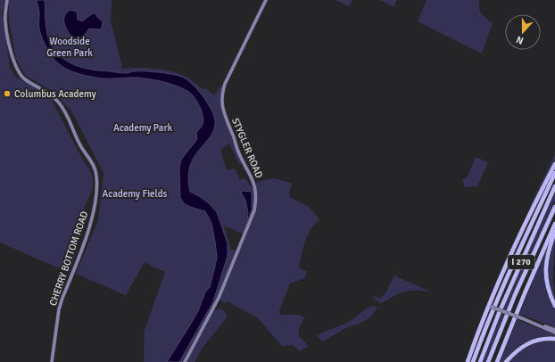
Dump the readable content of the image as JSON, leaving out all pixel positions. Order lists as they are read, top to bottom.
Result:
{
  "streets": {
    "highway": ["I 270"],
    "main road": ["STYGLER ROAD", "CHERRY BOTTOM ROAD"]
  },
  "parks": ["Woodside Green Park", "Academy Park", "Academy Fields"],
  "places": ["Columbus Academy"],
  "north": "bottom"
}
